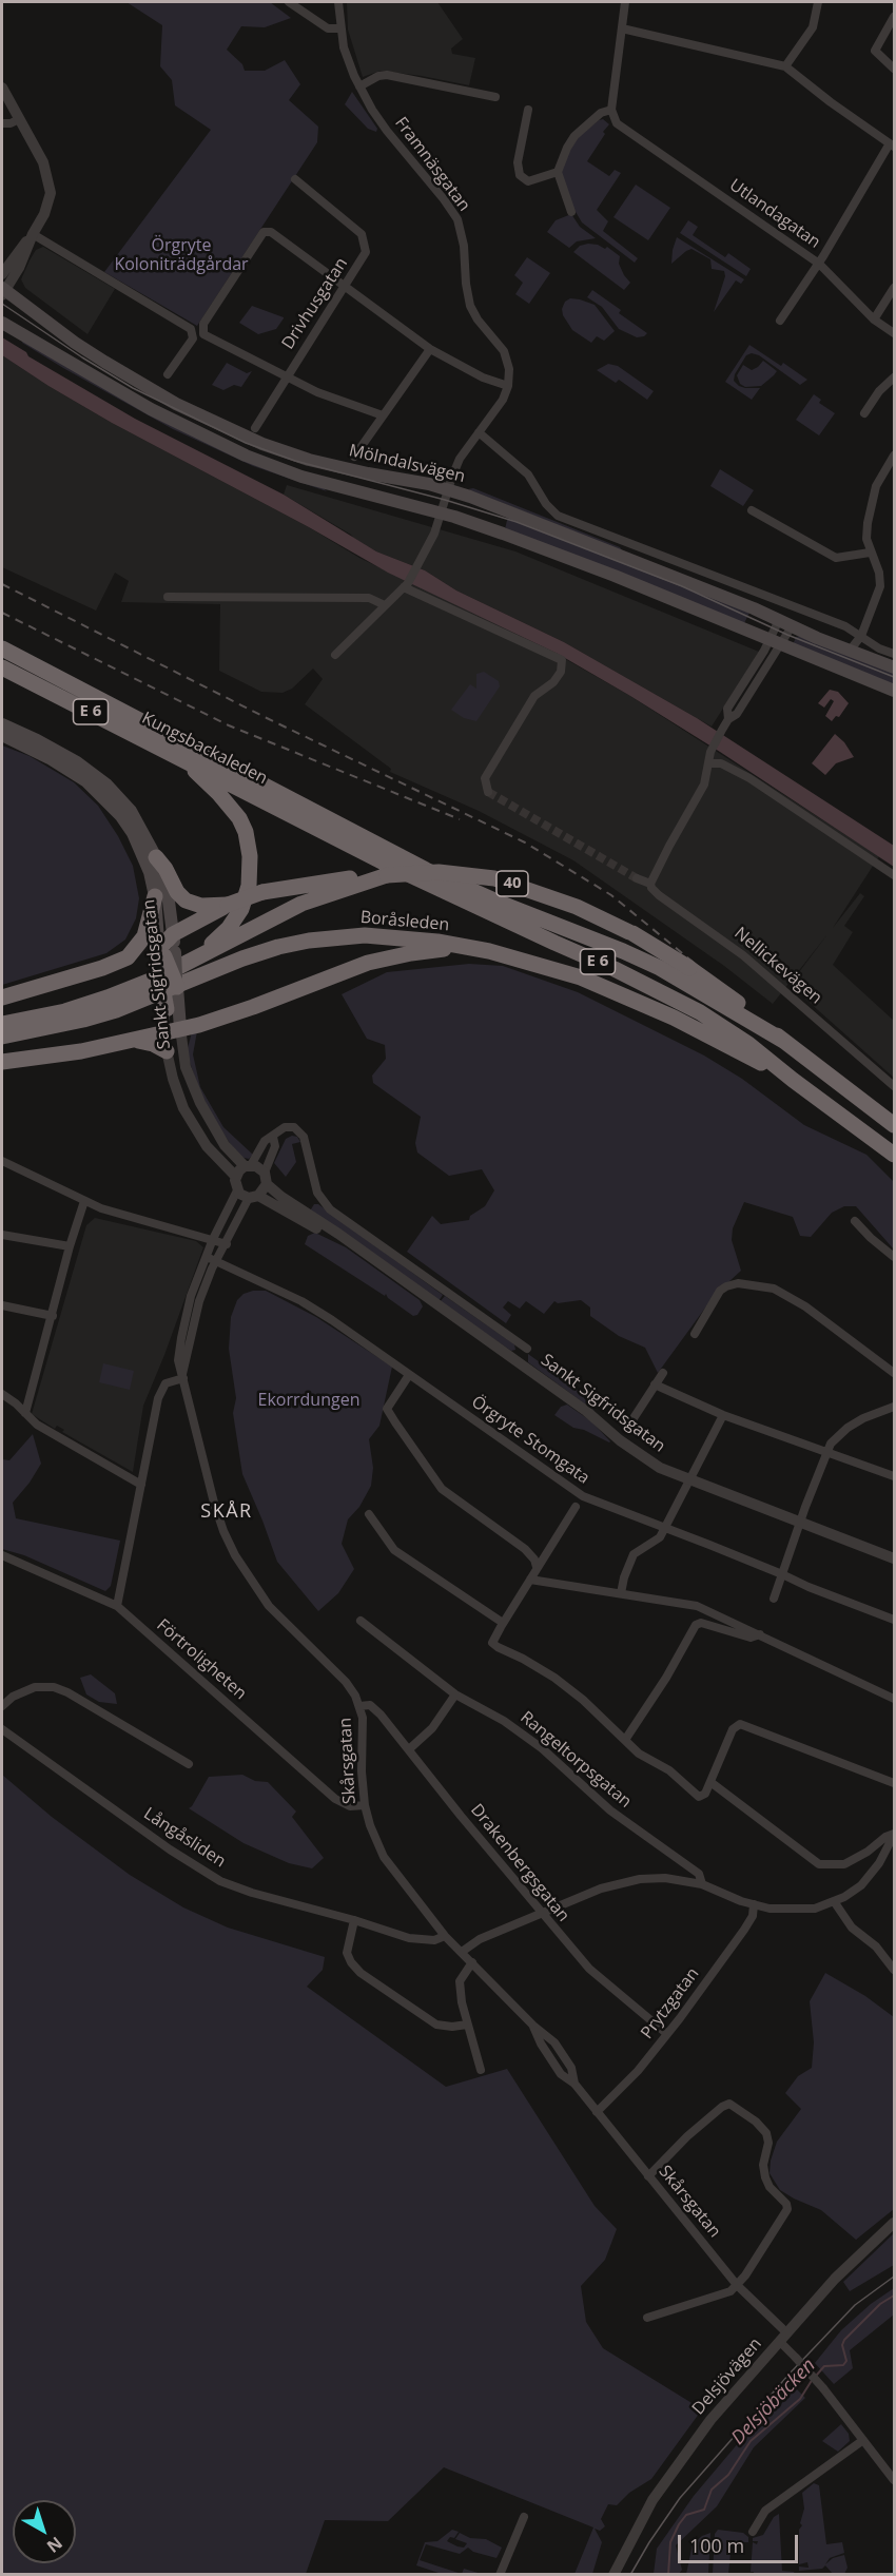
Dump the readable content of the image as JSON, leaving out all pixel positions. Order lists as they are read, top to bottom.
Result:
{
  "streets": {
    "highway": [
      "E 6",
      "Kungsbackaleden",
      "40",
      "Boråsleden"
    ],
    "main road": ["Mölndalsvägen", "Sankt Sigfridsgatan"],
    "street": [
      "Framnäsgatan",
      "Utlandagatan",
      "Drivhusgatan",
      "Nellickevägen",
      "Örgryte Stomgata",
      "Förtroligheten",
      "Rangeltorpsgatan",
      "Skårsgatan",
      "Långåsliden",
      "Drakenbergsgatan",
      "Prytzgatan",
      "Delsjövägen"
    ]
  },
  "crossings": [
    ["E 6", "Kungsbackaleden"],
    ["E 6", "40"],
    ["E 6", "Boråsleden"],
    ["Kungsbackaleden", "40"],
    ["Kungsbackaleden", "Boråsleden"],
    ["40", "Boråsleden"],
    ["Sankt Sigfridsgatan", "Skårsgatan"],
    ["Örgryte Stomgata", "Skårsgatan"],
    ["Förtroligheten", "Skårsgatan"],
    ["Skårsgatan", "Långåsliden"],
    ["Skårsgatan", "Drakenbergsgatan"],
    ["Skårsgatan", "Prytzgatan"],
    ["Skårsgatan", "Delsjövägen"],
    ["Drakenbergsgatan", "Prytzgatan"]
  ],
  "districts": ["SKÅR"],
  "water": ["Delsjöbäcken"],
  "parks": ["Örgryte Koloniträdgårdar", "Ekorrdungen"],
  "scale_bar": "100 m",
  "north": "bottom right"
}
